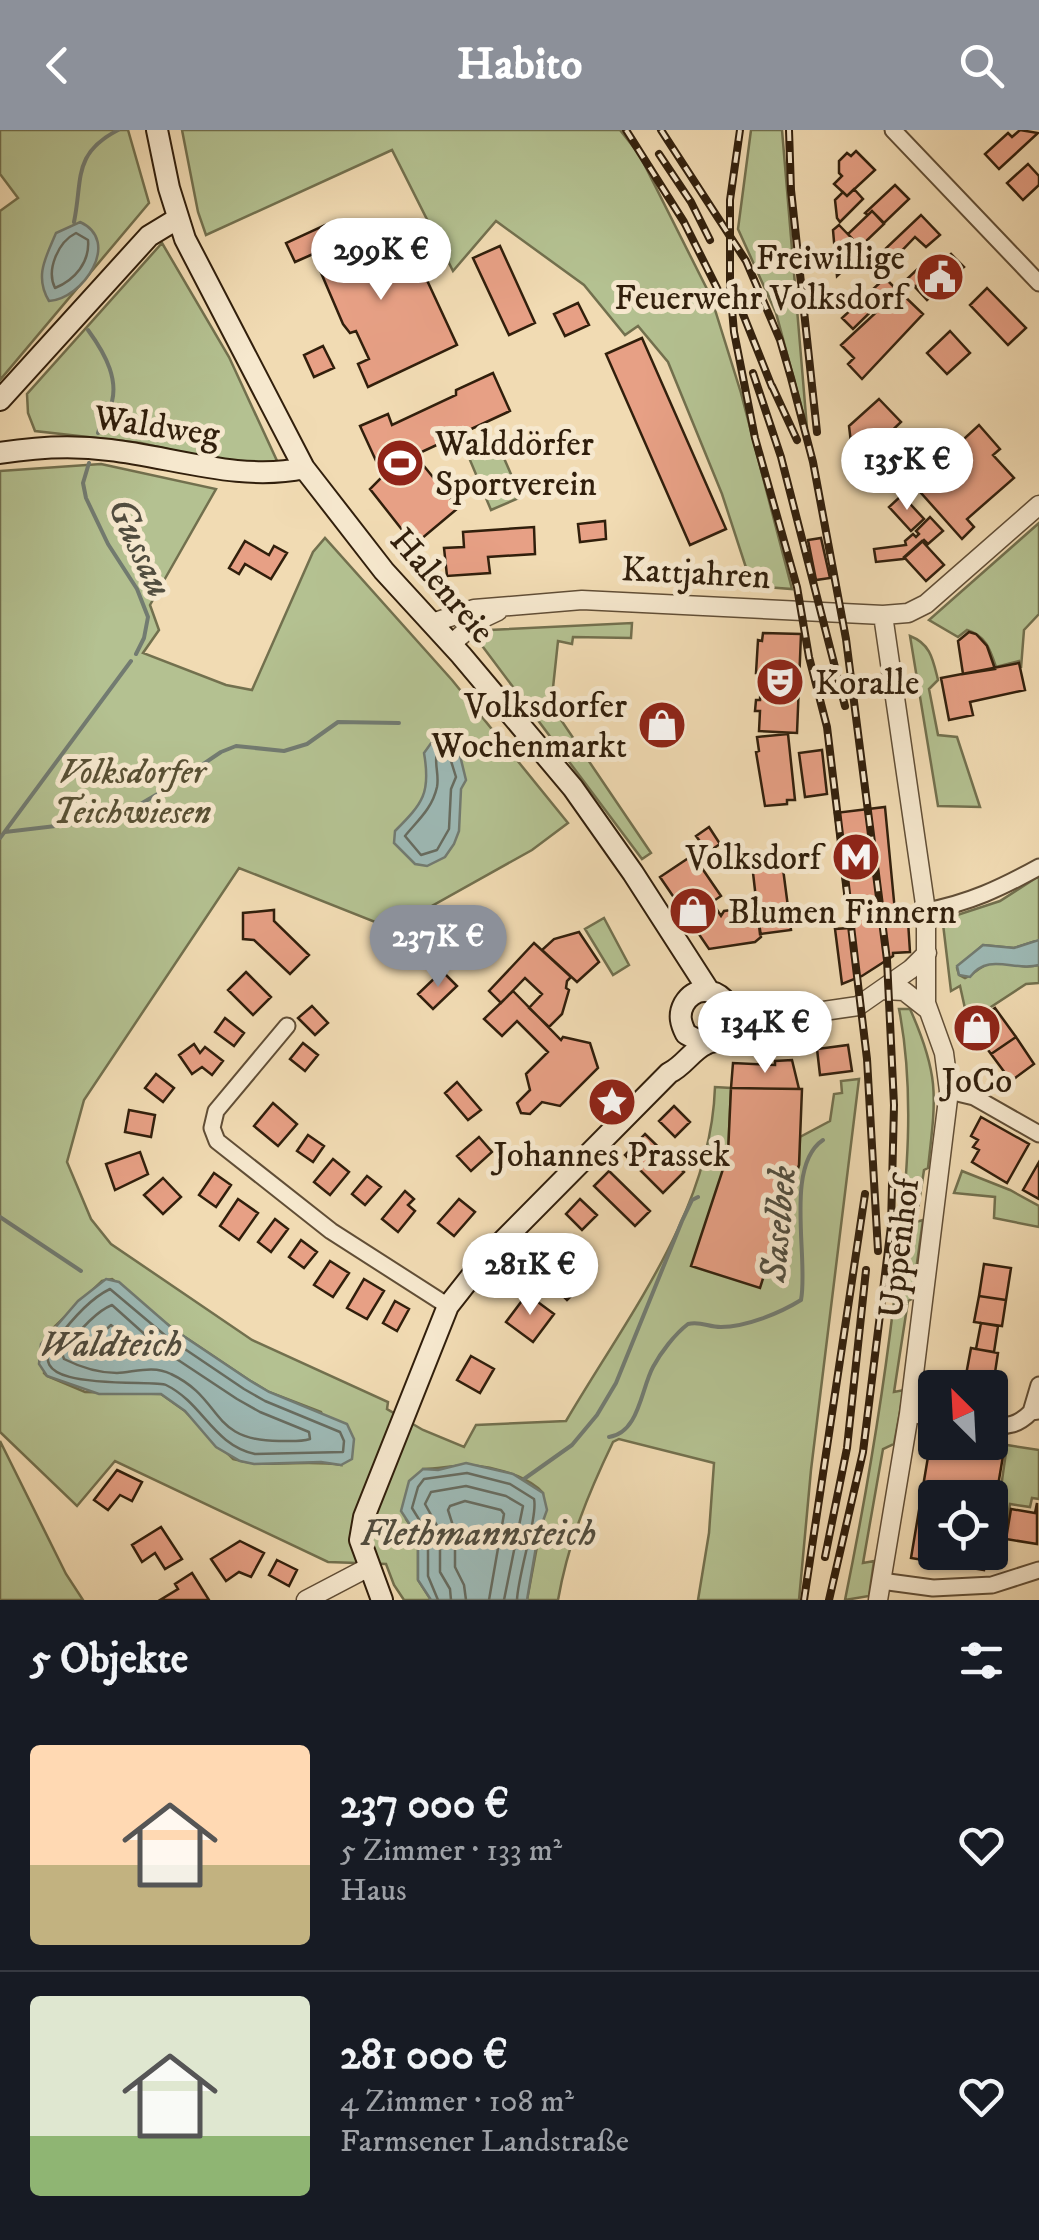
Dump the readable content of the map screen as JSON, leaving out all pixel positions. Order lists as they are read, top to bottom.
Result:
{
  "streets": {
    "main road": ["Waldweg", "Halenreie"],
    "street": ["Kattjahren", "Uppenhof"]
  },
  "crossings": [
    ["Waldweg", "Halenreie"],
    ["Kattjahren", "Halenreie"]
  ],
  "water": [
    "Gussau",
    "Saselbek",
    "Waldteich",
    "Flethmannsteich"
  ],
  "parks": ["Volksdorfer Teichwiesen"],
  "places": {
    "public building": ["Freiwillige Feuerwehr Volksdorf"],
    "sports": ["Walddörfer Sportverein"],
    "theatre": ["Koralle"],
    "shop": ["Volksdorfer Wochenmarkt", "Blumen Finnern", "JoCo"],
    "metro station": ["Volksdorf"],
    "place": ["Johannes Prassek"]
  },
  "north": "top left",
  "page": {
    "header": "Habito",
    "price": [
      "299K €",
      "135K €",
      "237K €",
      "134K €",
      "281K €"
    ],
    "heading": "5 Objekte",
    "list": [
      {
        "name": "237 000 €",
        "note": "5 Zimmer · 133 m² · Haus"
      },
      {
        "name": "281 000 €",
        "note": "4 Zimmer · 108 m² · Farmsener Landstraße"
      }
    ]
  }
}
